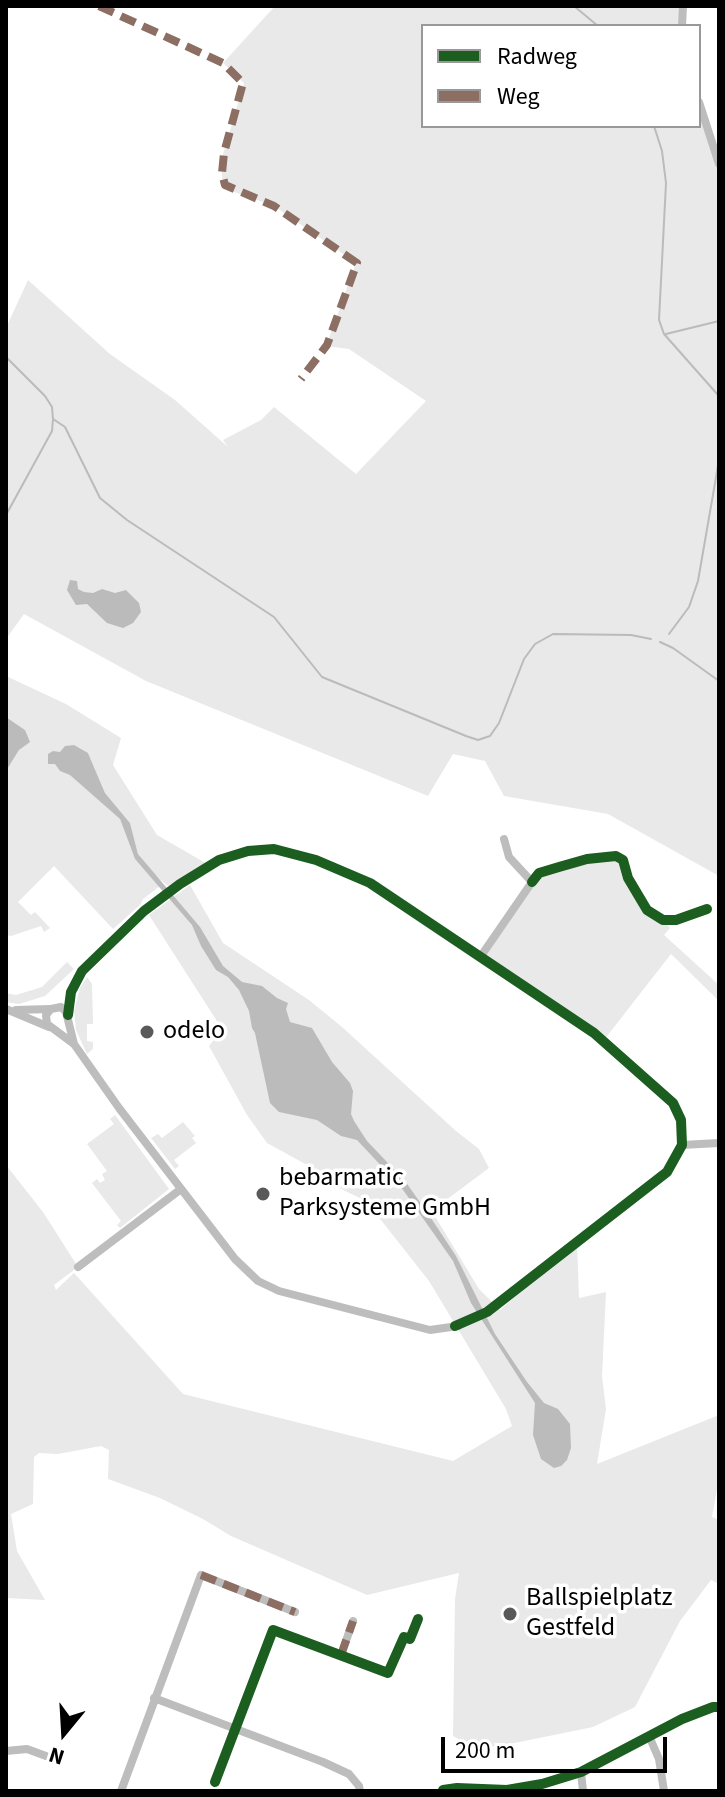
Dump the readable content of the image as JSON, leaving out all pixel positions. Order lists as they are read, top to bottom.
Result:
{
  "places": ["odelo", "bebarmatic Parksysteme GmbH", "Ballspielplatz Gestfeld"],
  "legend": ["Radweg", "Weg"],
  "scale_bar": "200 m",
  "north": "bottom"
}
